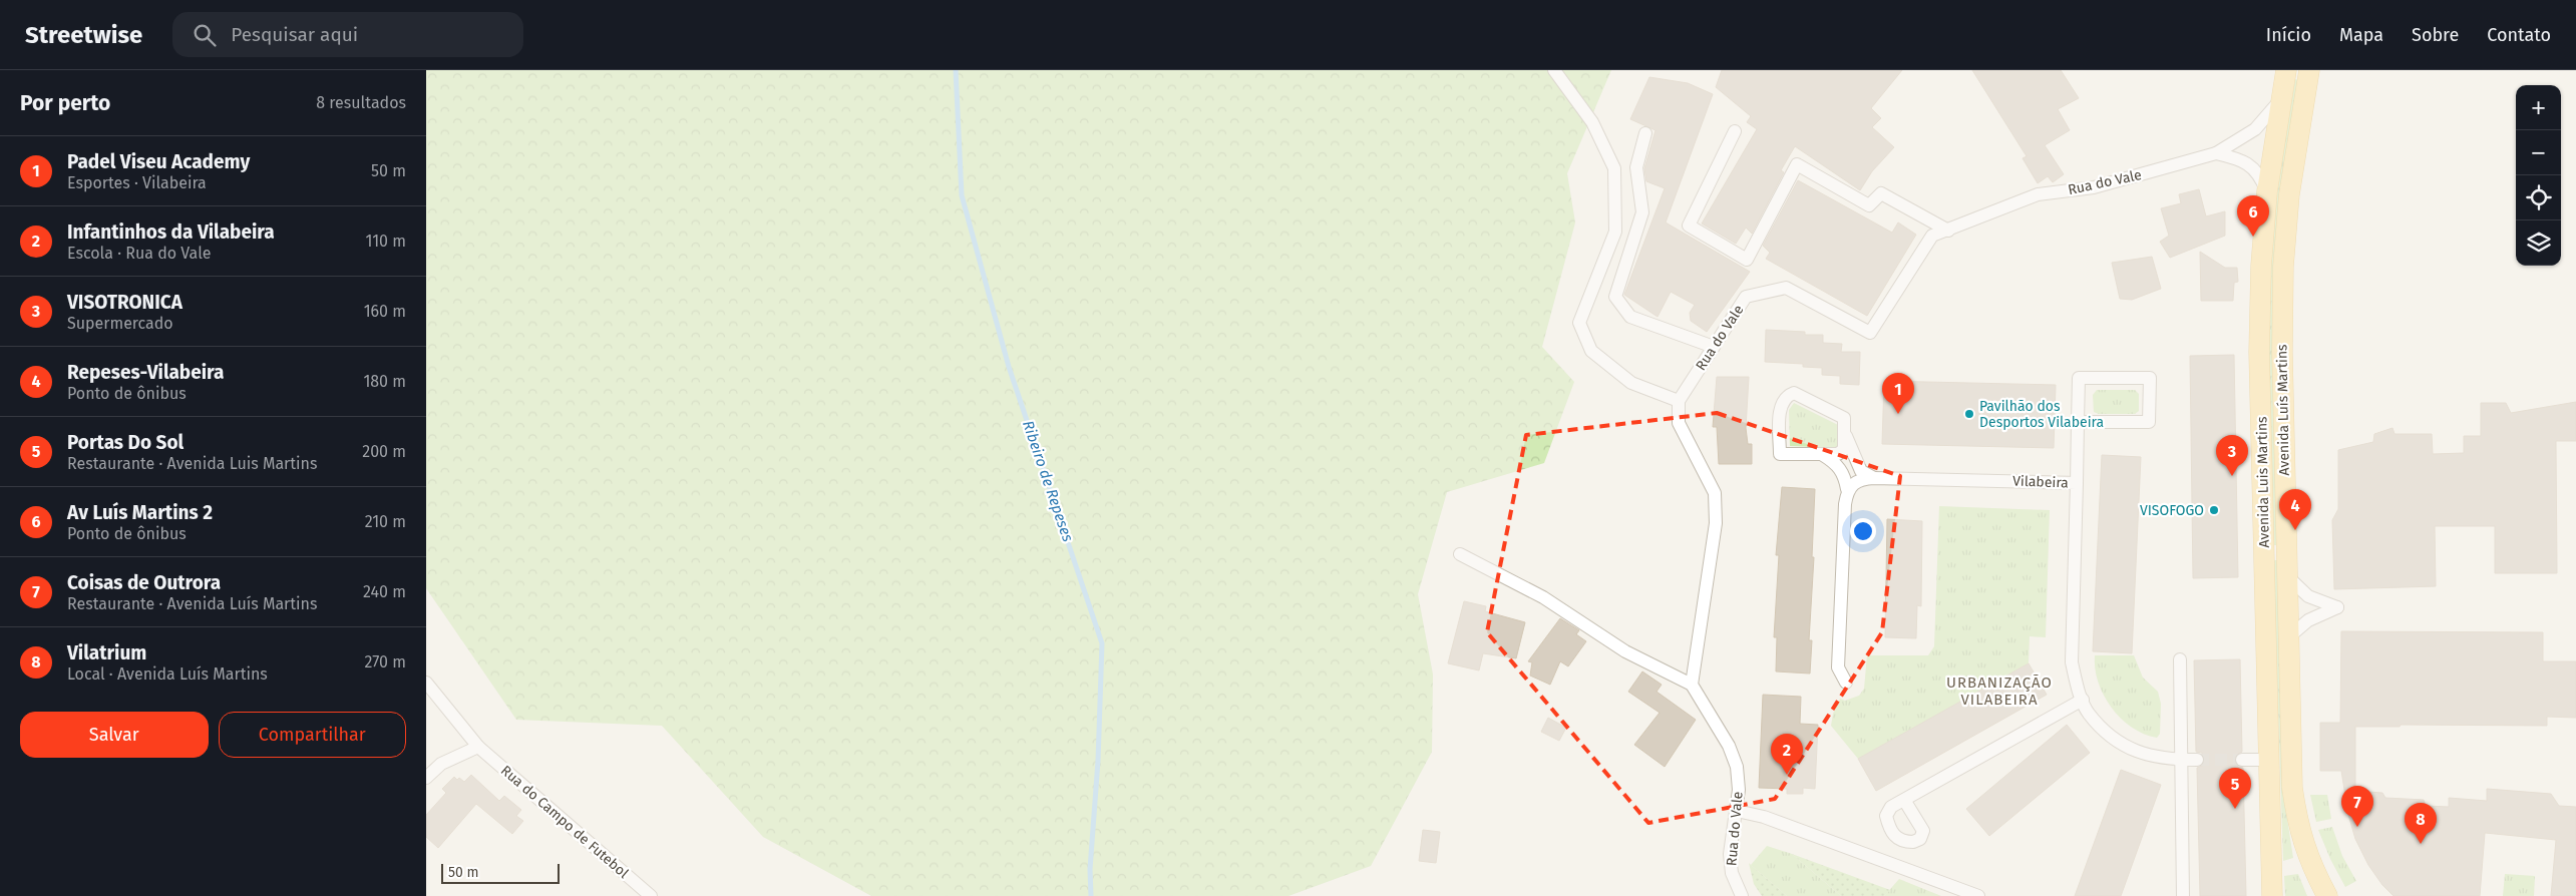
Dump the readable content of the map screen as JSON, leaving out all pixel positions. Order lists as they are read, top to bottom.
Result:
{
  "streets": {
    "main road": ["Avenida Luís Martins", "Avenida Luis Martins"],
    "street": ["Rua do Vale", "Vilabeira", "Rua do Campo de Futebol"]
  },
  "districts": ["URBANIZAÇÃO VILABEIRA"],
  "water": ["Ribeiro de Repeses"],
  "places": ["Pavilhão dos Desportos Vilabeira", "VISOFOGO"],
  "scale_bar": "50 m",
  "page": {
    "header": "Streetwise",
    "search": "Pesquisar aqui",
    "nav": [
      "Início",
      "Mapa",
      "Sobre",
      "Contato"
    ],
    "heading": ["Por perto", "8 resultados"],
    "map_buttons": ["+", "−"],
    "list": [
      {
        "mark": "1",
        "name": "Padel Viseu Academy",
        "note": "Esportes · Vilabeira",
        "value": "50 m"
      },
      {
        "mark": "2",
        "name": "Infantinhos da Vilabeira",
        "note": "Escola · Rua do Vale",
        "value": "110 m"
      },
      {
        "mark": "3",
        "name": "VISOTRONICA",
        "note": "Supermercado",
        "value": "160 m"
      },
      {
        "mark": "4",
        "name": "Repeses-Vilabeira",
        "note": "Ponto de ônibus",
        "value": "180 m"
      },
      {
        "mark": "5",
        "name": "Portas Do Sol",
        "note": "Restaurante · Avenida Luis Martins",
        "value": "200 m"
      },
      {
        "mark": "6",
        "name": "Av Luís Martins 2",
        "note": "Ponto de ônibus",
        "value": "210 m"
      },
      {
        "mark": "7",
        "name": "Coisas de Outrora",
        "note": "Restaurante · Avenida Luís Martins",
        "value": "240 m"
      },
      {
        "mark": "8",
        "name": "Vilatrium",
        "note": "Local · Avenida Luís Martins",
        "value": "270 m"
      }
    ],
    "pins": [
      "6",
      "1",
      "3",
      "4",
      "2",
      "5",
      "7",
      "8"
    ],
    "buttons": ["Salvar", "Compartilhar"],
    "scale": "50 m"
  }
}
